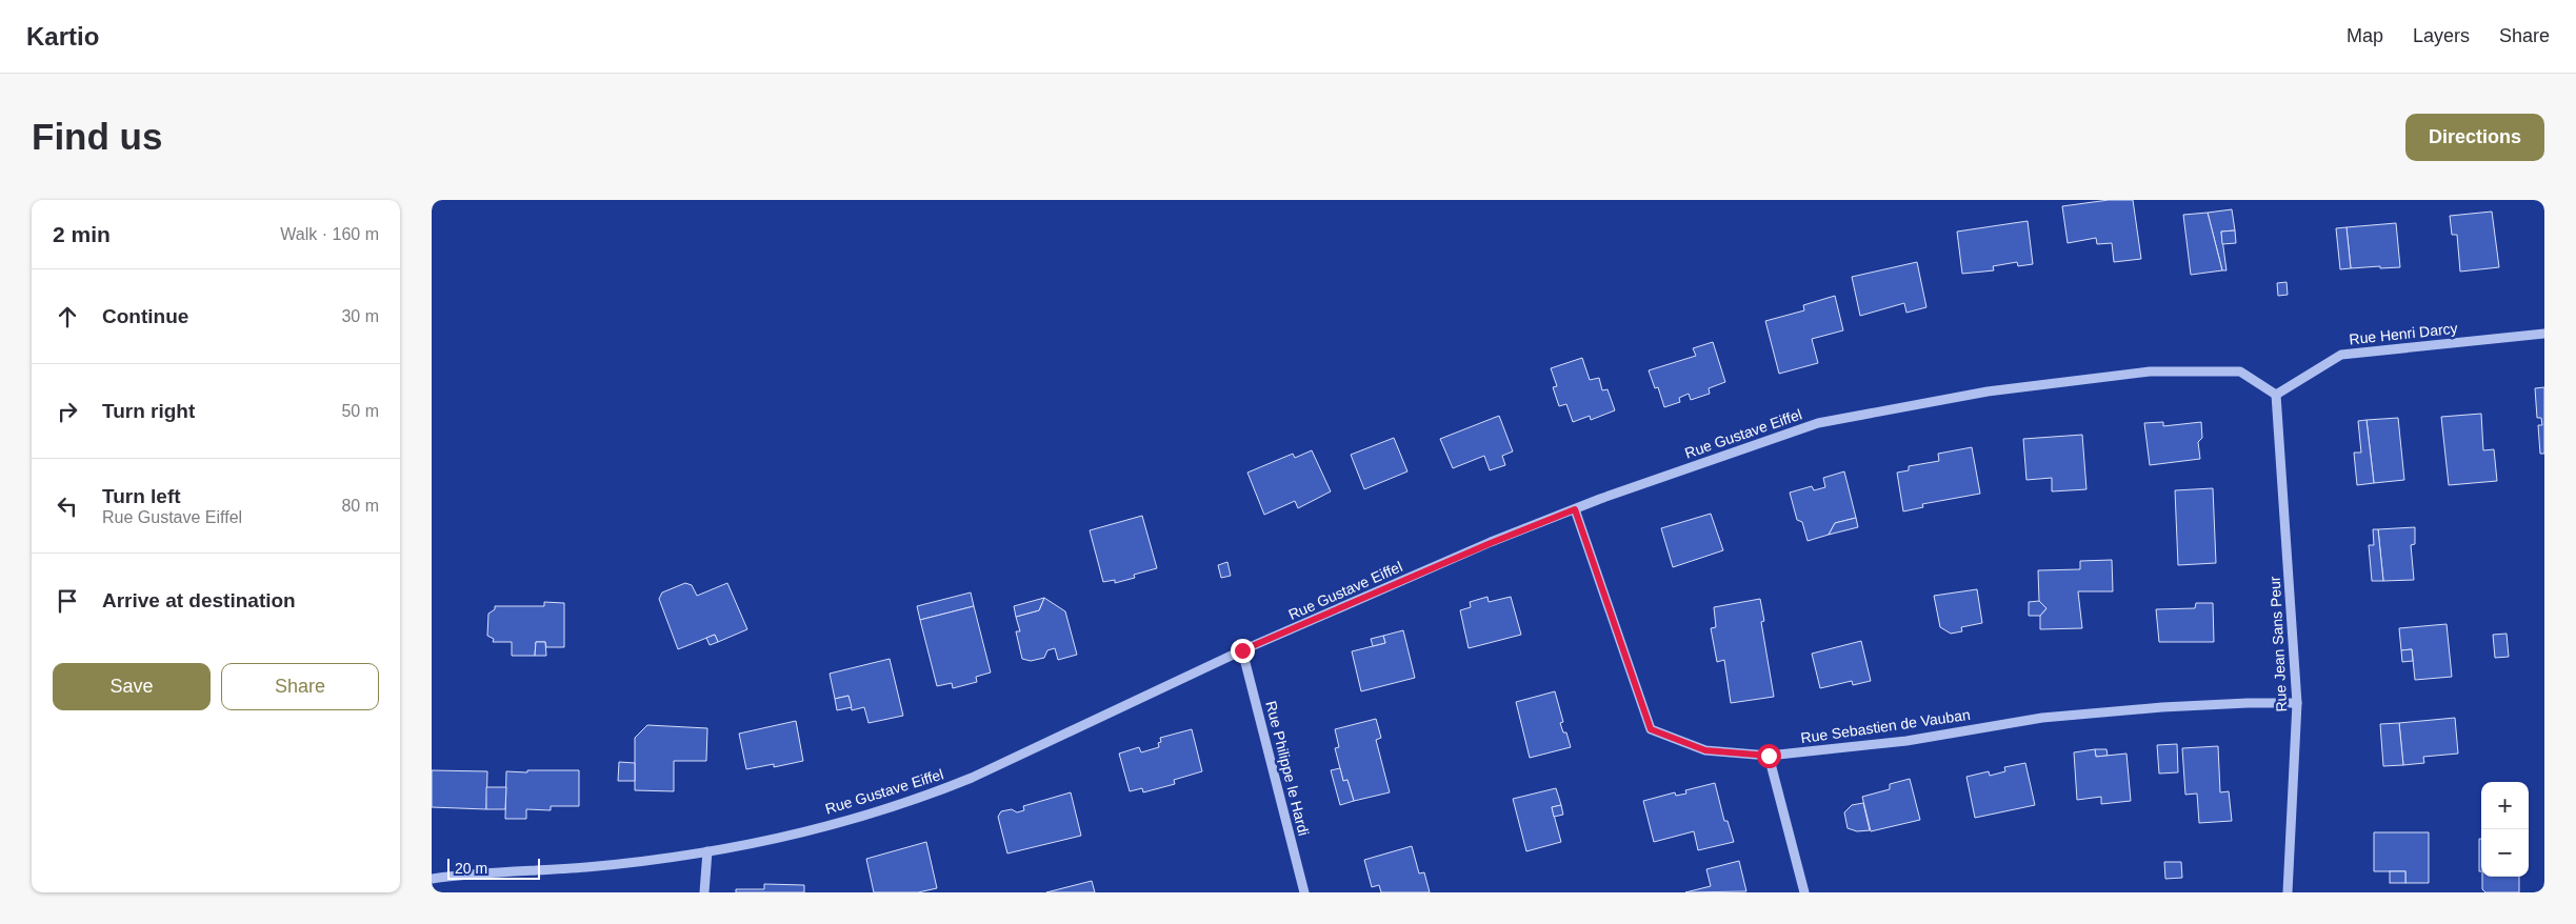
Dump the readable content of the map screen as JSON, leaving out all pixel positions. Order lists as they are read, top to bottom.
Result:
{
  "streets": {
    "street": [
      "Rue Henri Darcy",
      "Rue Gustave Eiffel",
      "Rue Jean Sans Peur",
      "Rue Sebastien de Vauban",
      "Rue Philippe le Hardi"
    ]
  },
  "crossings": [
    ["Rue Henri Darcy", "Rue Gustave Eiffel"],
    ["Rue Henri Darcy", "Rue Jean Sans Peur"],
    ["Rue Gustave Eiffel", "Rue Jean Sans Peur"],
    ["Rue Gustave Eiffel", "Rue Sebastien de Vauban"],
    ["Rue Gustave Eiffel", "Rue Philippe le Hardi"],
    ["Rue Jean Sans Peur", "Rue Sebastien de Vauban"]
  ],
  "scale_bar": "20 m",
  "page": {
    "header": "Kartio",
    "nav": ["Map", "Layers", "Share"],
    "buttons": [
      "Directions",
      ["Save", "Share"]
    ],
    "title": "Find us",
    "heading": ["2 min", "Walk · 160 m"],
    "list": [
      ["Continue", "30 m"],
      ["Turn right", "50 m"],
      ["Turn left", "Rue Gustave Eiffel", "80 m"],
      "Arrive at destination"
    ],
    "map_buttons": ["+", "−"],
    "scale": "20 m"
  }
}
